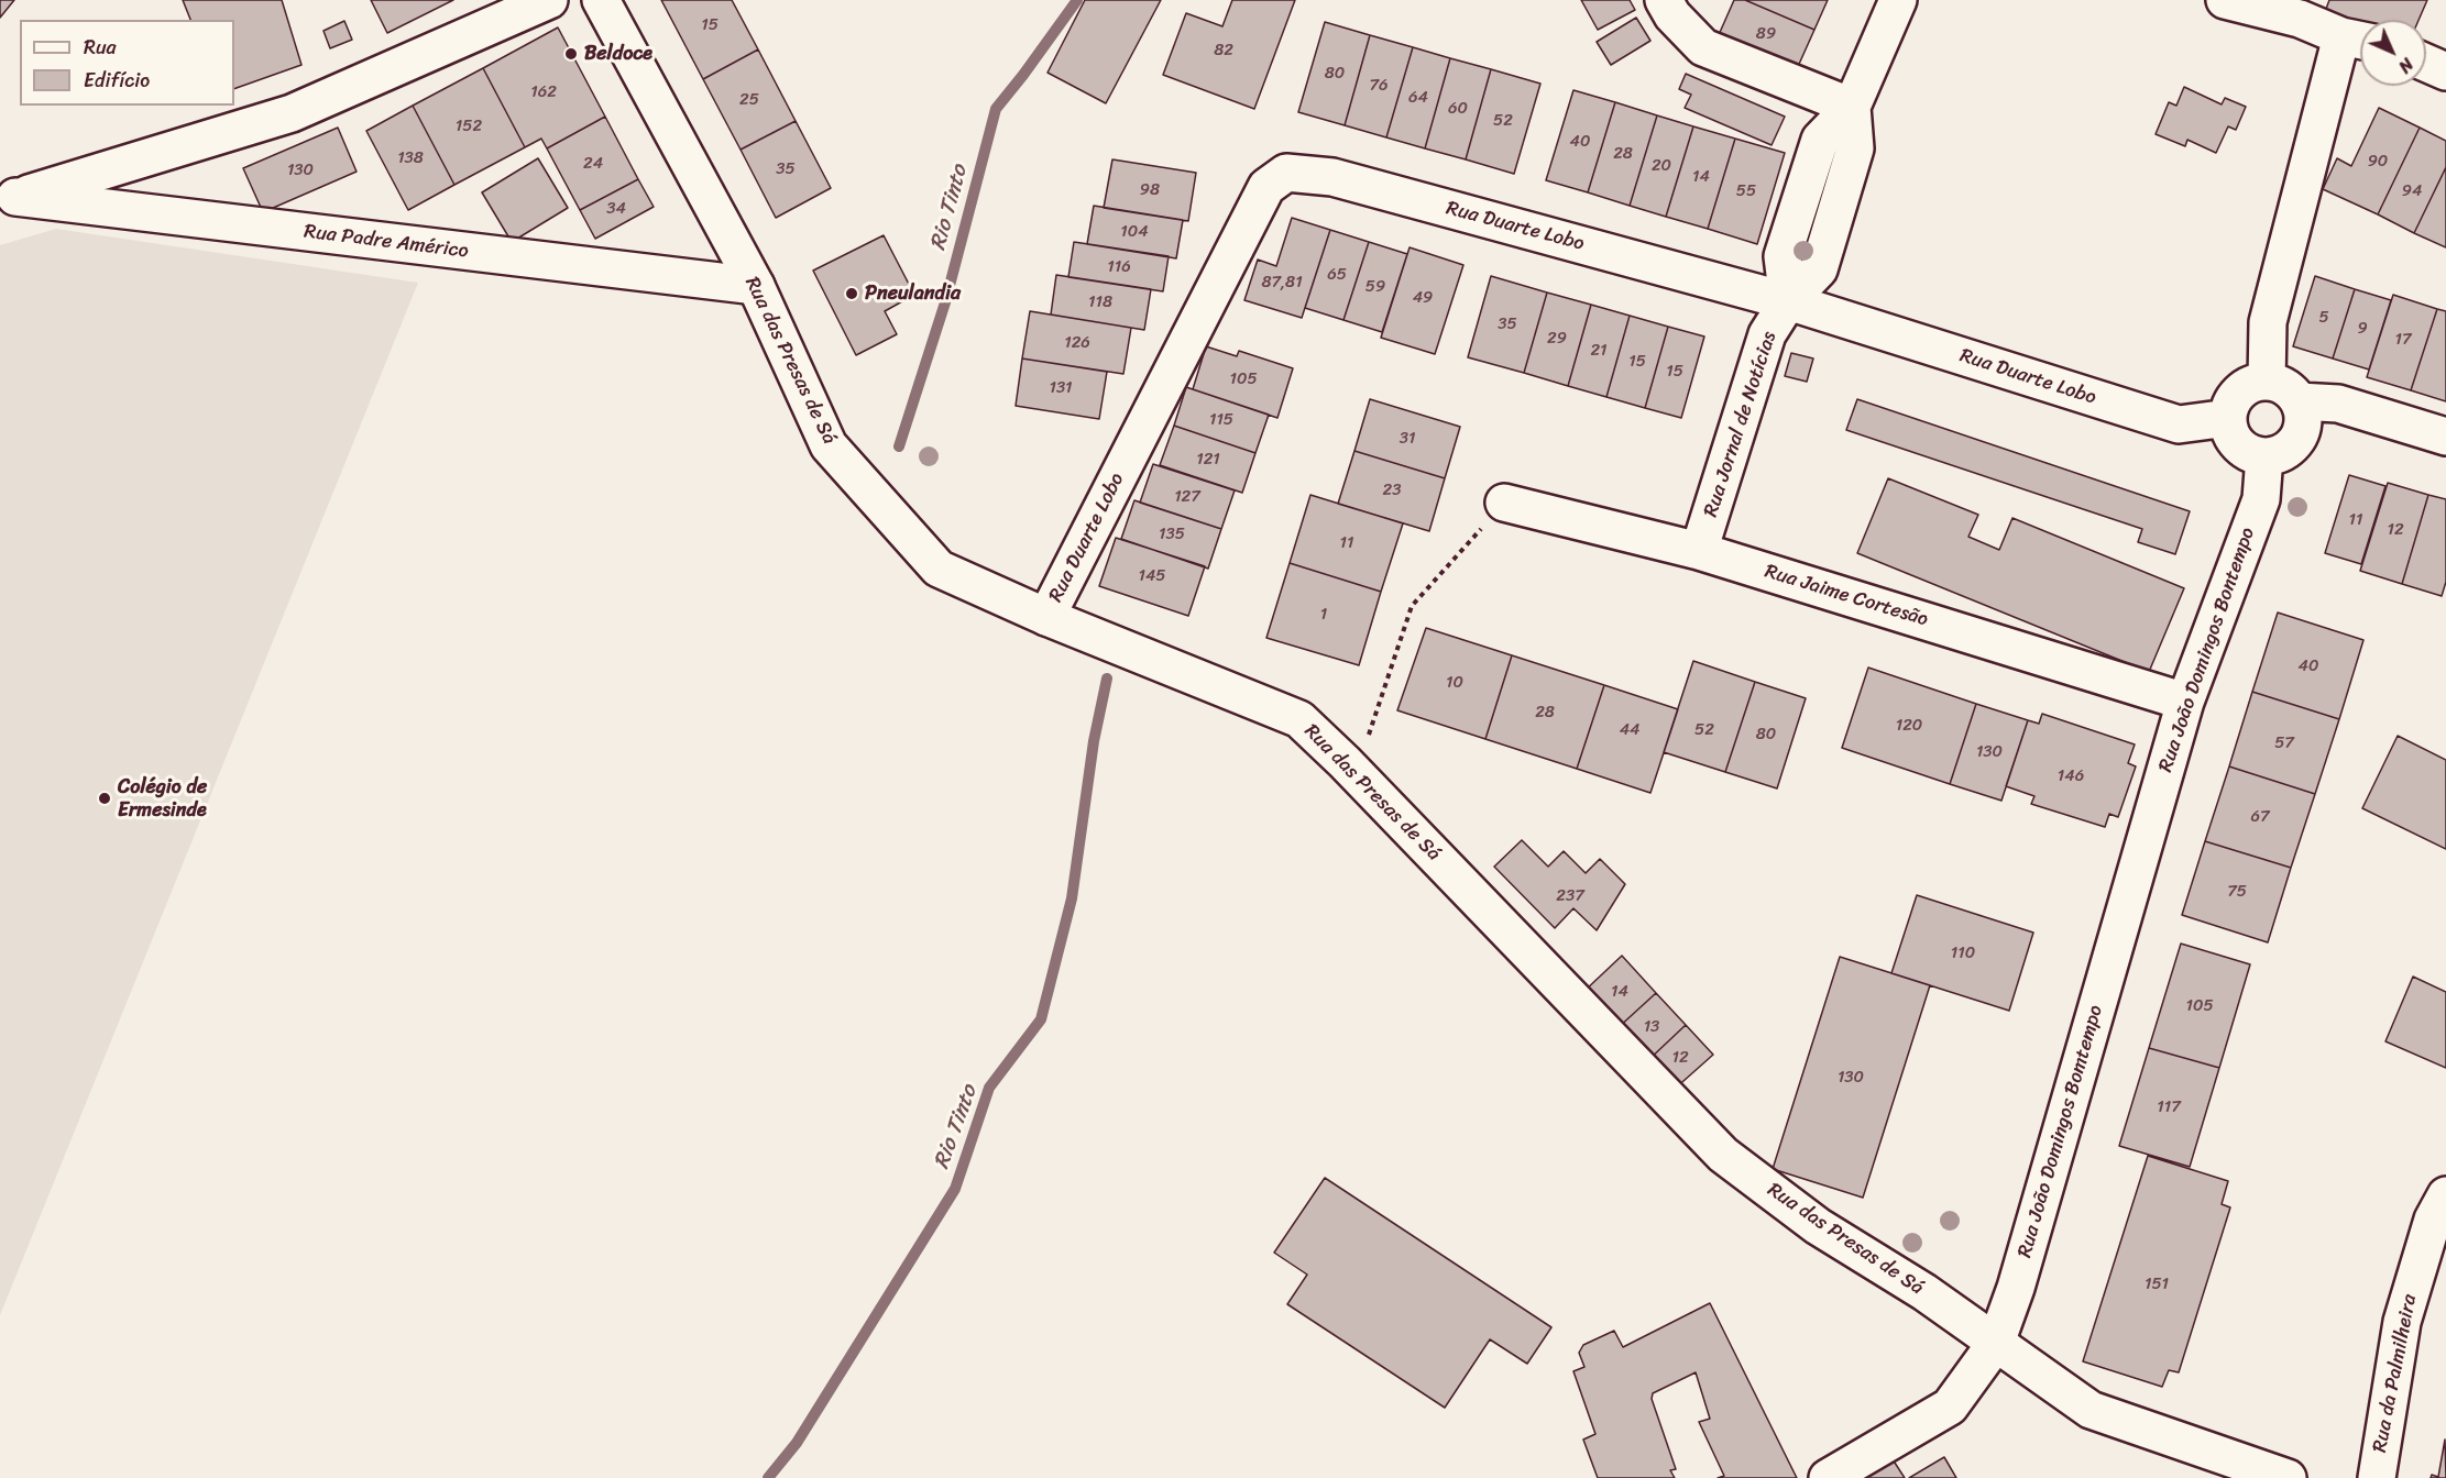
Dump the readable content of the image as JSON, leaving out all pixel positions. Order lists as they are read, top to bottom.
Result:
{
  "streets": {
    "street": [
      "Rua Duarte Lobo",
      "Rua Padre Américo",
      "Rua das Presas de Sá",
      "Rua Jornal de Notícias",
      "Rua Jaime Cortesão",
      "Rua João Domingos Bontempo",
      "Rua João Domingos Bomtempo",
      "Rua da Palmilheira"
    ]
  },
  "crossings": [
    ["Rua Duarte Lobo", "Rua das Presas de Sá"],
    ["Rua Duarte Lobo", "Rua Jornal de Notícias"],
    ["Rua Duarte Lobo", "Rua João Domingos Bontempo"],
    ["Rua Padre Américo", "Rua das Presas de Sá"],
    ["Rua das Presas de Sá", "Rua João Domingos Bomtempo"],
    ["Rua Jornal de Notícias", "Rua Jaime Cortesão"],
    ["Rua Jaime Cortesão", "Rua João Domingos Bontempo"],
    ["Rua João Domingos Bontempo", "Rua João Domingos Bomtempo"]
  ],
  "water": ["Rio Tinto"],
  "places": ["Beldoce", "Pneulandia", "Colégio de Ermesinde"],
  "house_numbers": [
    "15",
    "89",
    "82",
    "80",
    "76",
    "162",
    "64",
    "25",
    "60",
    "52",
    "152",
    "40",
    "28",
    "138",
    "90",
    "24",
    "20",
    "35",
    "130",
    "14",
    "98",
    "55",
    "94",
    "34",
    "104",
    "116",
    "65",
    "87,81",
    "59",
    "49",
    "118",
    "5",
    "35",
    "9",
    "29",
    "17",
    "126",
    "21",
    "15",
    "15",
    "105",
    "131",
    "115",
    "31",
    "121",
    "23",
    "127",
    "11",
    "12",
    "135",
    "11",
    "145",
    "1",
    "40",
    "10",
    "28",
    "120",
    "44",
    "52",
    "80",
    "57",
    "130",
    "146",
    "67",
    "75",
    "237",
    "110",
    "14",
    "105",
    "13",
    "12",
    "130",
    "117",
    "151"
  ],
  "legend": ["Rua", "Edifício"],
  "north": "bottom right"
}
